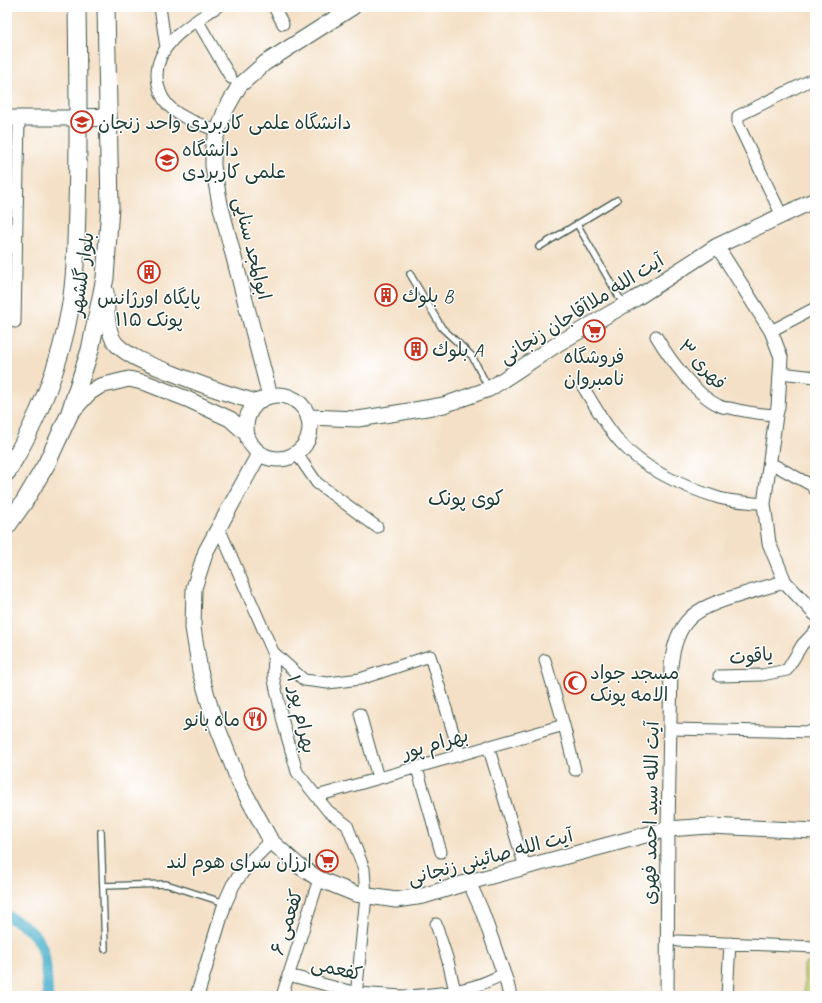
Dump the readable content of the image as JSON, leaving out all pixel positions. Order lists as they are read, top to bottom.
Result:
{
  "streets": {
    "main road": [
      "ابوالمجد سنایی",
      "بلوار گلشهر",
      "آیت الله ملاآقاجان زنجانی",
      "آیت الله صائینی زنجانی"
    ],
    "street": [
      "فهری ۳",
      "یاقوت",
      "بهرام پور ۱",
      "بهرام پور",
      "آیت الله سید احمد فهری",
      "کفعمی ۶",
      "کفعمی"
    ]
  },
  "crossings": [
    ["ابوالمجد سنایی", "آیت الله ملاآقاجان زنجانی"],
    ["ابوالمجد سنایی", "آیت الله صائینی زنجانی"],
    ["آیت الله ملاآقاجان زنجانی", "آیت الله صائینی زنجانی"],
    ["بهرام پور ۱", "بهرام پور"],
    ["بهرام پور ۱", "آیت الله صائینی زنجانی"],
    ["بهرام پور ۱", "کفعمی"],
    ["آیت الله سید احمد فهری", "آیت الله صائینی زنجانی"],
    ["آیت الله صائینی زنجانی", "کفعمی ۶"],
    ["کفعمی ۶", "کفعمی"]
  ],
  "districts": ["کوی پونک"],
  "places": {
    "school or university": ["دانشگاه علمی کاربردی واحد زنجان", "دانشگاه علمی کاربردی"],
    "building": ["پایگاه اورژانس ۱۱۵ پونک", "بلوك B", "بلوك A"],
    "supermarket": ["فروشگاه نامبروان", "ارزان سرای هوم لند"],
    "mosque": ["مسجد جواد الامه پونک"],
    "restaurant": ["ماه بانو"]
  }
}
